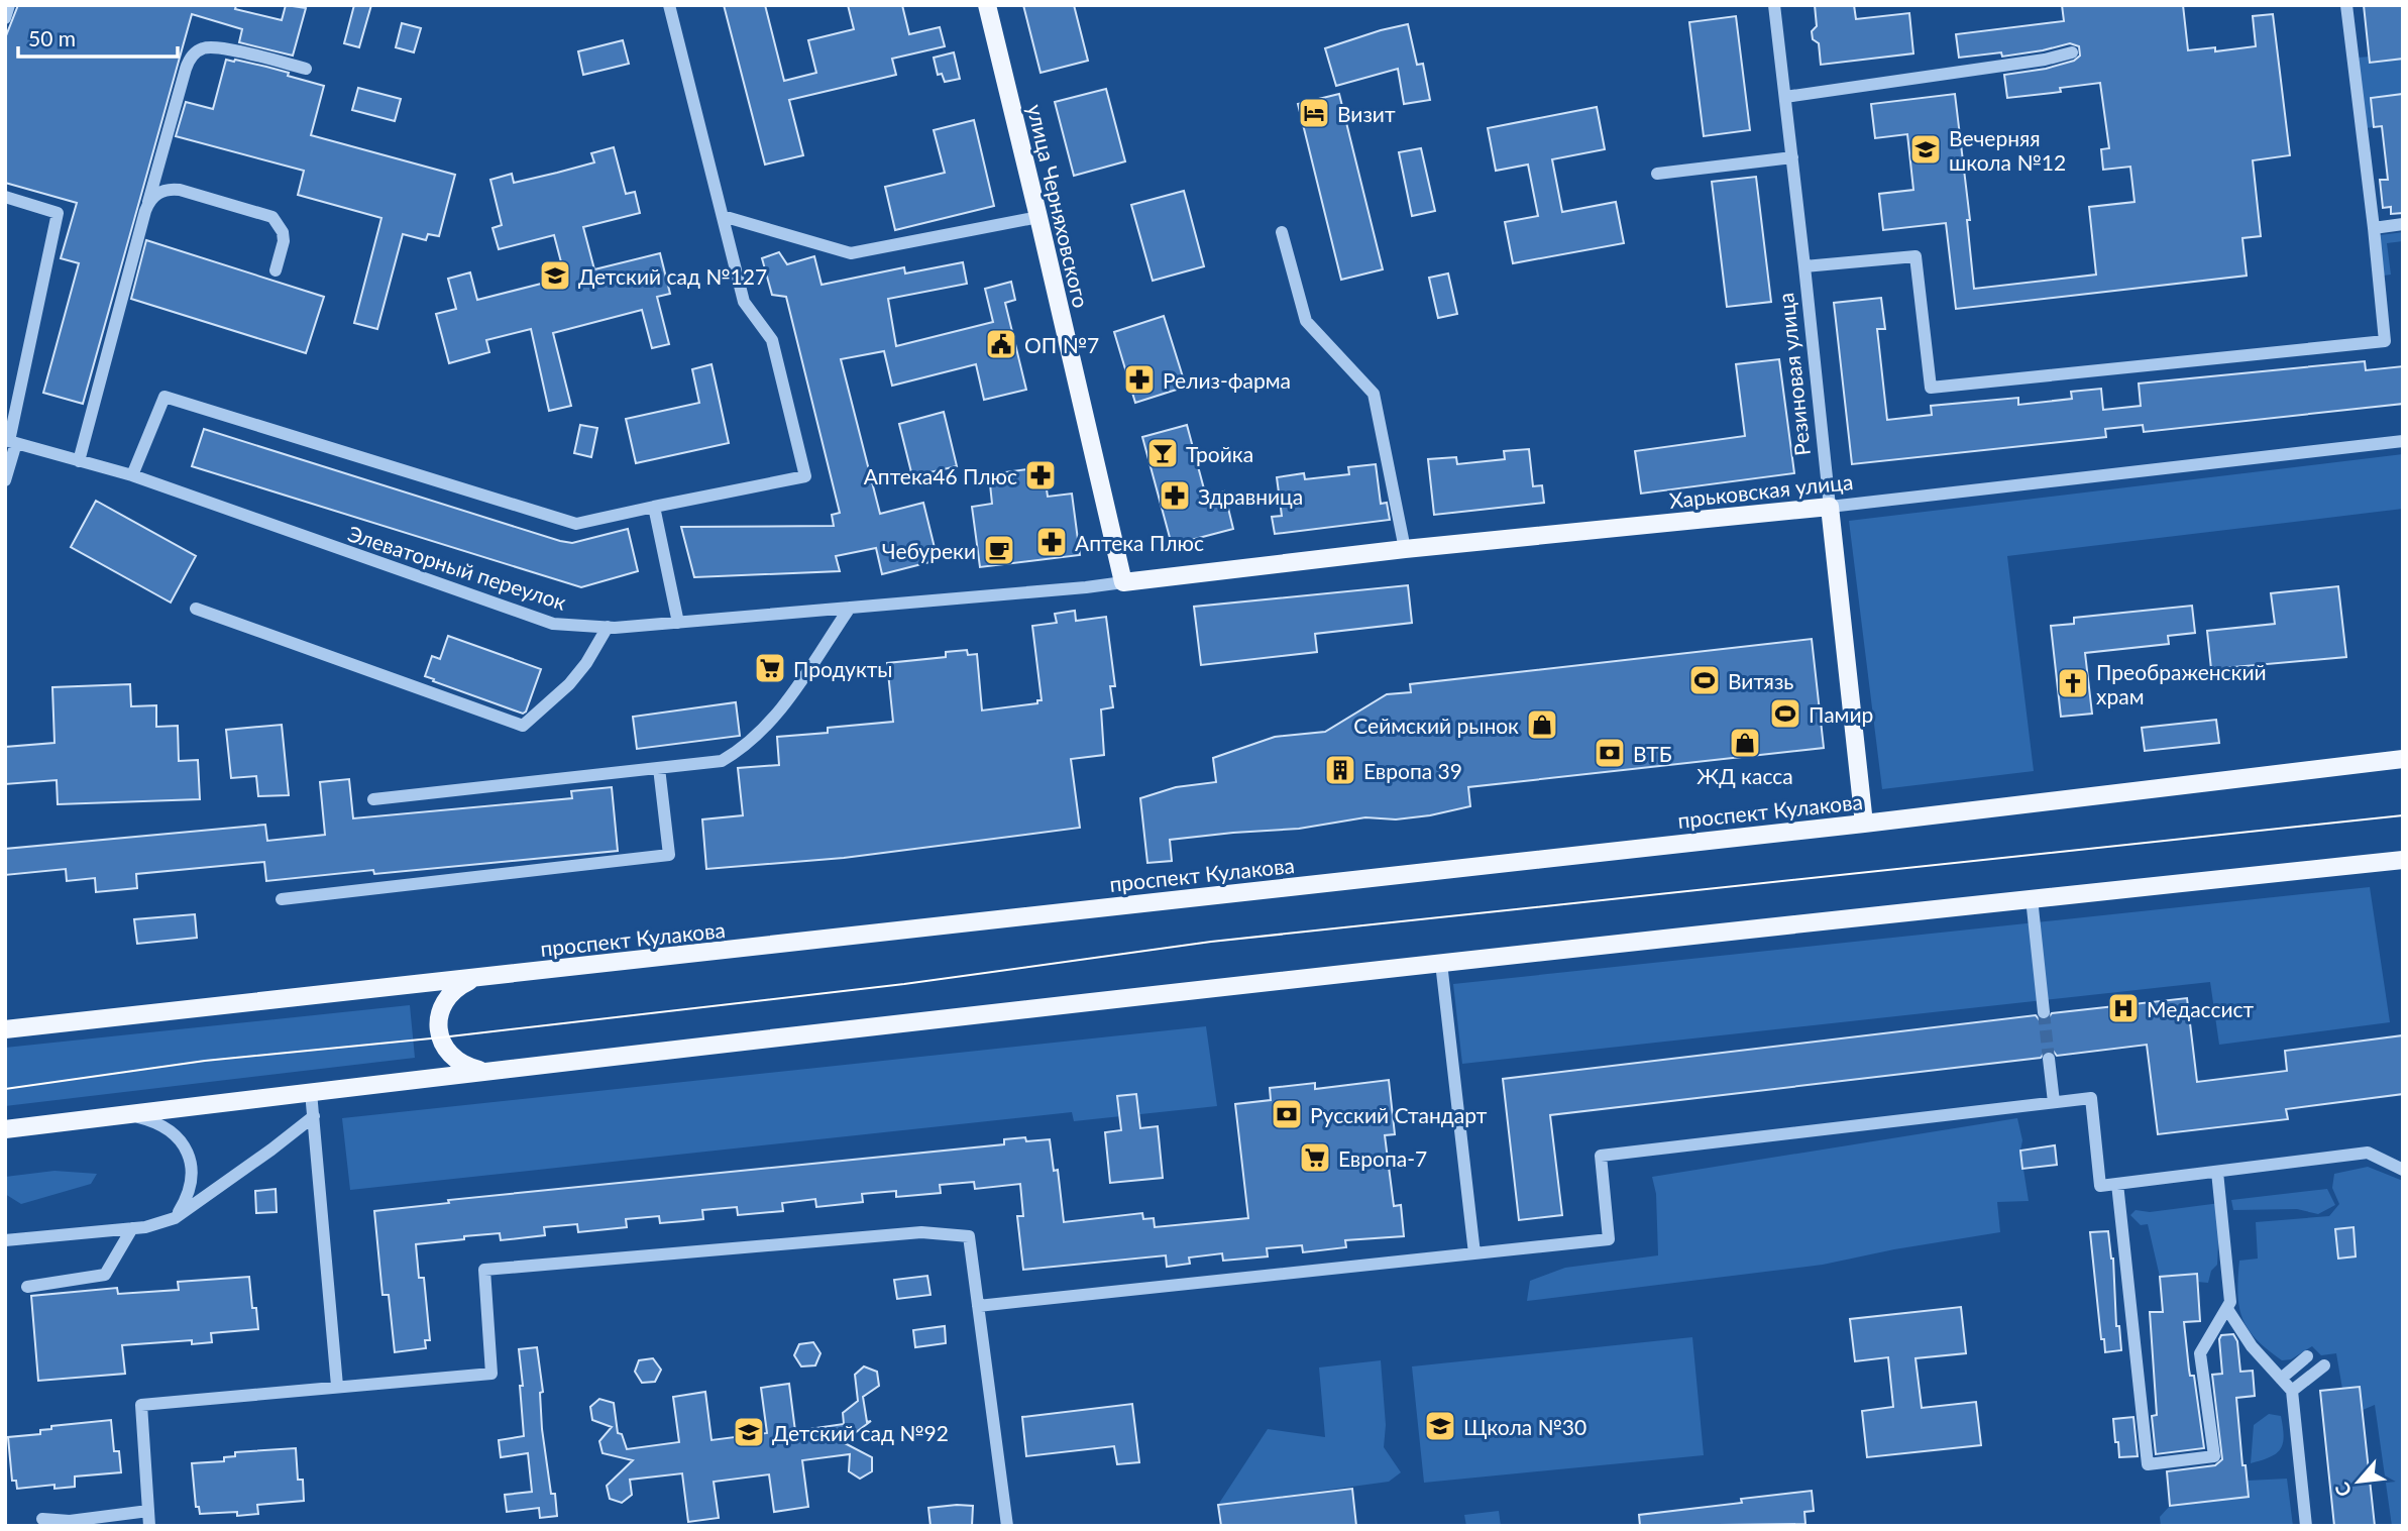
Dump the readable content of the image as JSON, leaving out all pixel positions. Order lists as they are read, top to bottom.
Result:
{
  "streets": {
    "main road": [
      "улица Черняховского",
      "Резиновая улица",
      "Харьковская улица",
      "проспект Кулакова"
    ],
    "street": ["Элеваторный переулок"]
  },
  "crossings": [
    ["улица Черняховского", "Харьковская улица"],
    ["улица Черняховского", "Элеваторный переулок"],
    ["Резиновая улица", "Харьковская улица"],
    ["Резиновая улица", "проспект Кулакова"],
    ["Харьковская улица", "Элеваторный переулок"]
  ],
  "places": {
    "hotel": ["Визит"],
    "school or university": [
      "Вечерняя школа №12",
      "Детский сад №127",
      "Щкола №30",
      "Детский сад №92"
    ],
    "public building": ["ОП №7"],
    "pharmacy": [
      "Релиз-фарма",
      "Аптека46 Плюс",
      "Здравница",
      "Аптека Плюс"
    ],
    "bar": ["Тройка"],
    "cafe": ["Чебуреки"],
    "supermarket": ["Продукты", "Европа-7"],
    "sports": ["Витязь", "Памир"],
    "church": ["Преображенский храм"],
    "shop": ["Сеймский рынок", "ЖД касса"],
    "bank": ["ВТБ", "Русский Стандарт"],
    "building": ["Европа 39"],
    "hospital": ["Медассист"]
  },
  "scale_bar": "50 m",
  "north": "bottom left"
}
